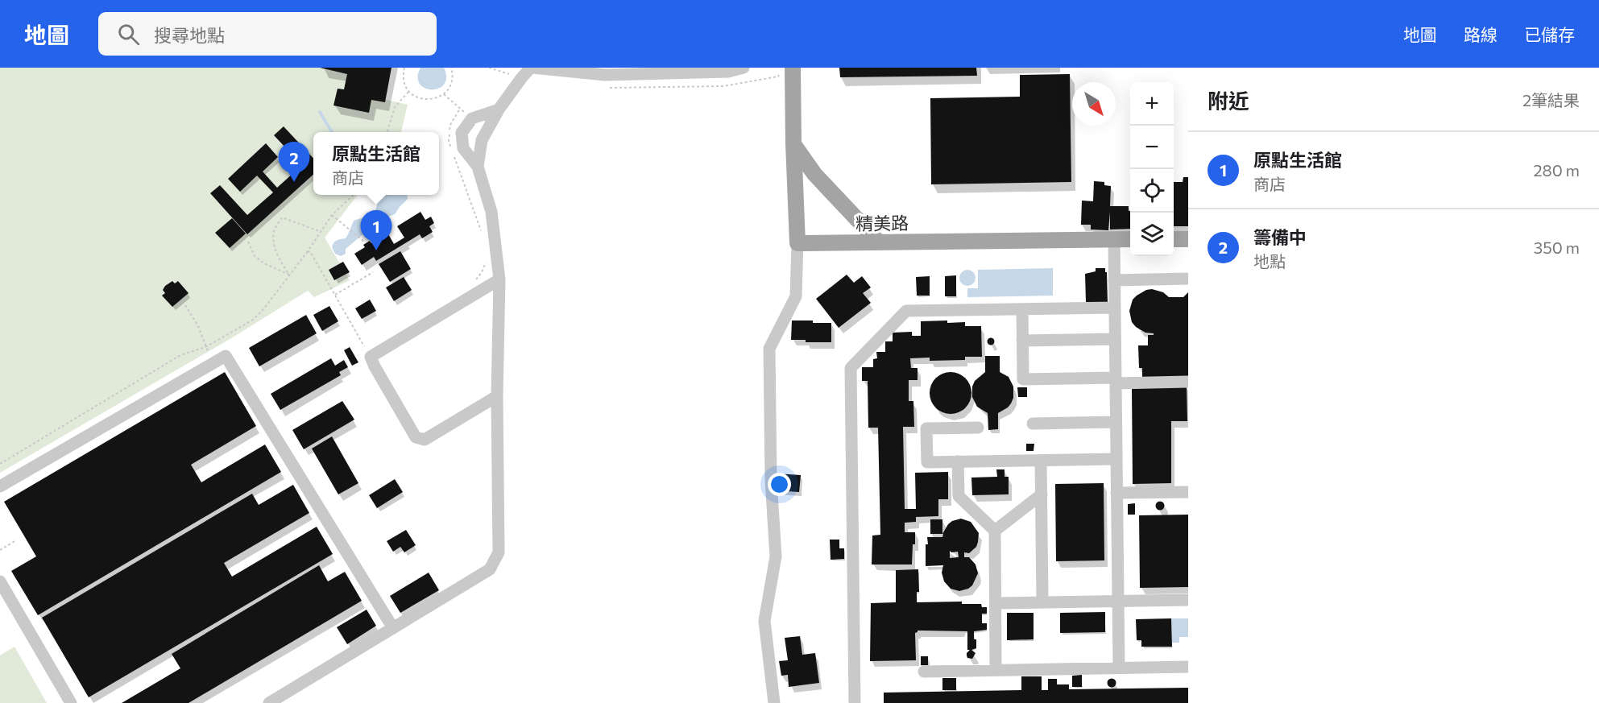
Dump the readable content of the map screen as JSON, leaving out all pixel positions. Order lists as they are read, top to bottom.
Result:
{
  "streets": {
    "main road": ["精美路"]
  },
  "north": "bottom right",
  "page": {
    "header": "地圖",
    "search": "搜尋地點",
    "nav": ["地圖", "路線", "已儲存"],
    "heading": ["附近", "2筆結果"],
    "map_buttons": ["+", "−"],
    "list": [
      {
        "mark": "1",
        "name": "原點生活館",
        "note": "商店",
        "value": "280 m"
      },
      {
        "mark": "2",
        "name": "籌備中",
        "note": "地點",
        "value": "350 m"
      }
    ],
    "popup": ["原點生活館", "商店"],
    "pins": ["2", "1"]
  }
}
